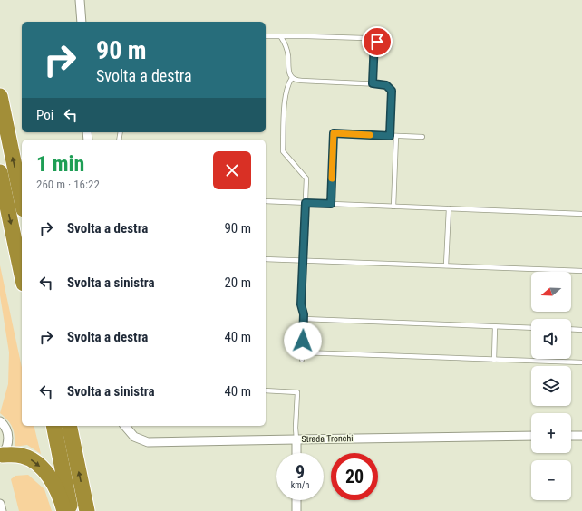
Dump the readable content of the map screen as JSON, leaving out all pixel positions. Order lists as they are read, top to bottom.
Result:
{
  "streets": {
    "street": ["Strada Tronchi"]
  },
  "north": "left",
  "page": {
    "turn": ["90 m", "Svolta a destra"],
    "then": "Poi",
    "heading": ["1 min", "260 m · 16:22"],
    "list": [
      {
        "name": "Svolta a destra",
        "value": "90 m"
      },
      {
        "name": "Svolta a sinistra",
        "value": "20 m"
      },
      {
        "name": "Svolta a destra",
        "value": "40 m"
      },
      {
        "name": "Svolta a sinistra",
        "value": "40 m"
      }
    ],
    "map_buttons": ["+", "−"],
    "speed": "9 km/h",
    "limit": "20"
  }
}
